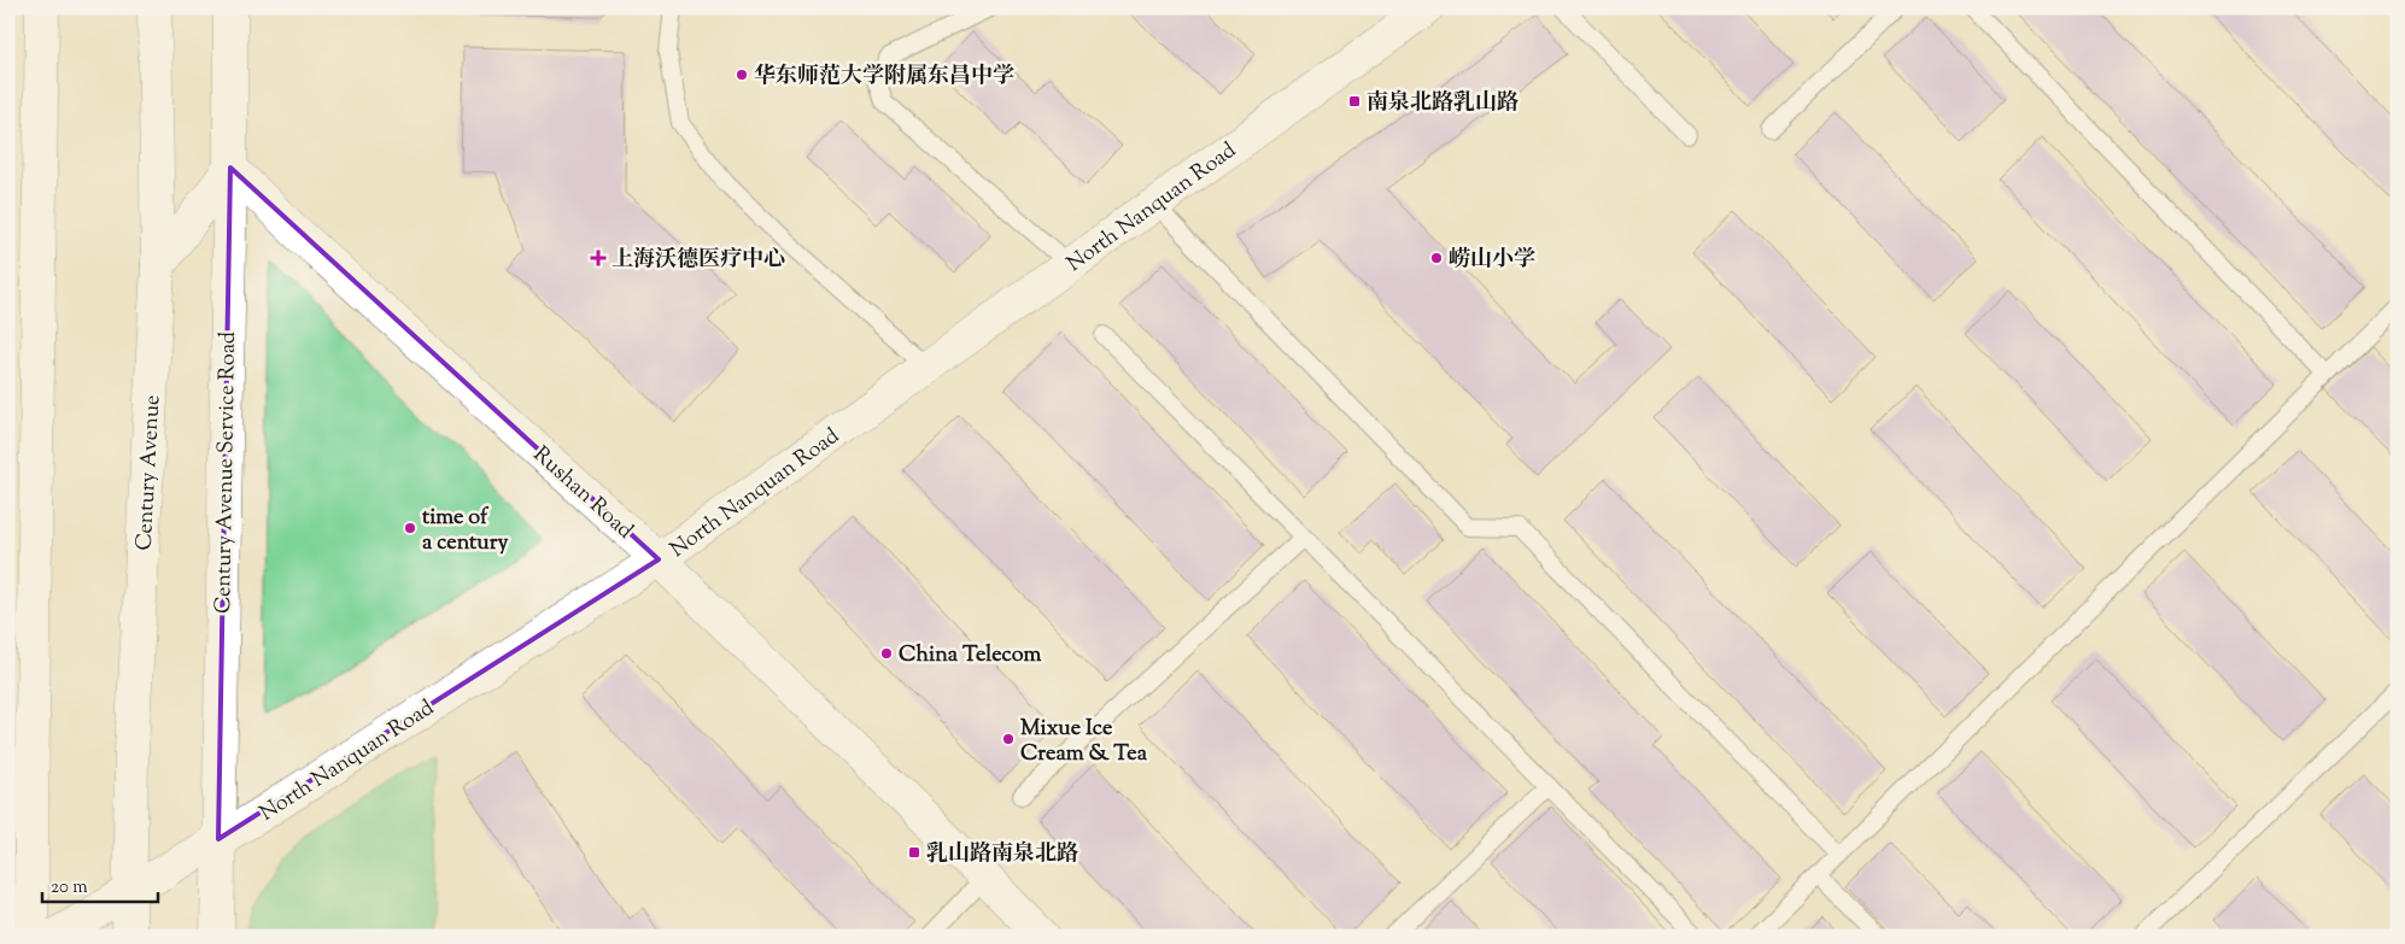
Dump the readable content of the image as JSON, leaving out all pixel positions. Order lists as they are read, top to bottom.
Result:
{
  "streets": {
    "street": [
      "North Nanquan Road",
      "Century Avenue",
      "Century Avenue Service Road",
      "Rushan Road"
    ]
  },
  "crossings": [
    ["North Nanquan Road", "Century Avenue"],
    ["North Nanquan Road", "Century Avenue Service Road"],
    ["North Nanquan Road", "Rushan Road"],
    ["Century Avenue Service Road", "Rushan Road"]
  ],
  "places": {
    "other": [
      "华东师范大学附属东昌中学",
      "崂山小学",
      "time of a century",
      "China Telecom",
      "Mixue Ice Cream & Tea"
    ],
    "transit": ["南泉北路乳山路", "乳山路南泉北路"],
    "health": ["上海沃德医疗中心"]
  },
  "scale_bar": "20 m"
}
